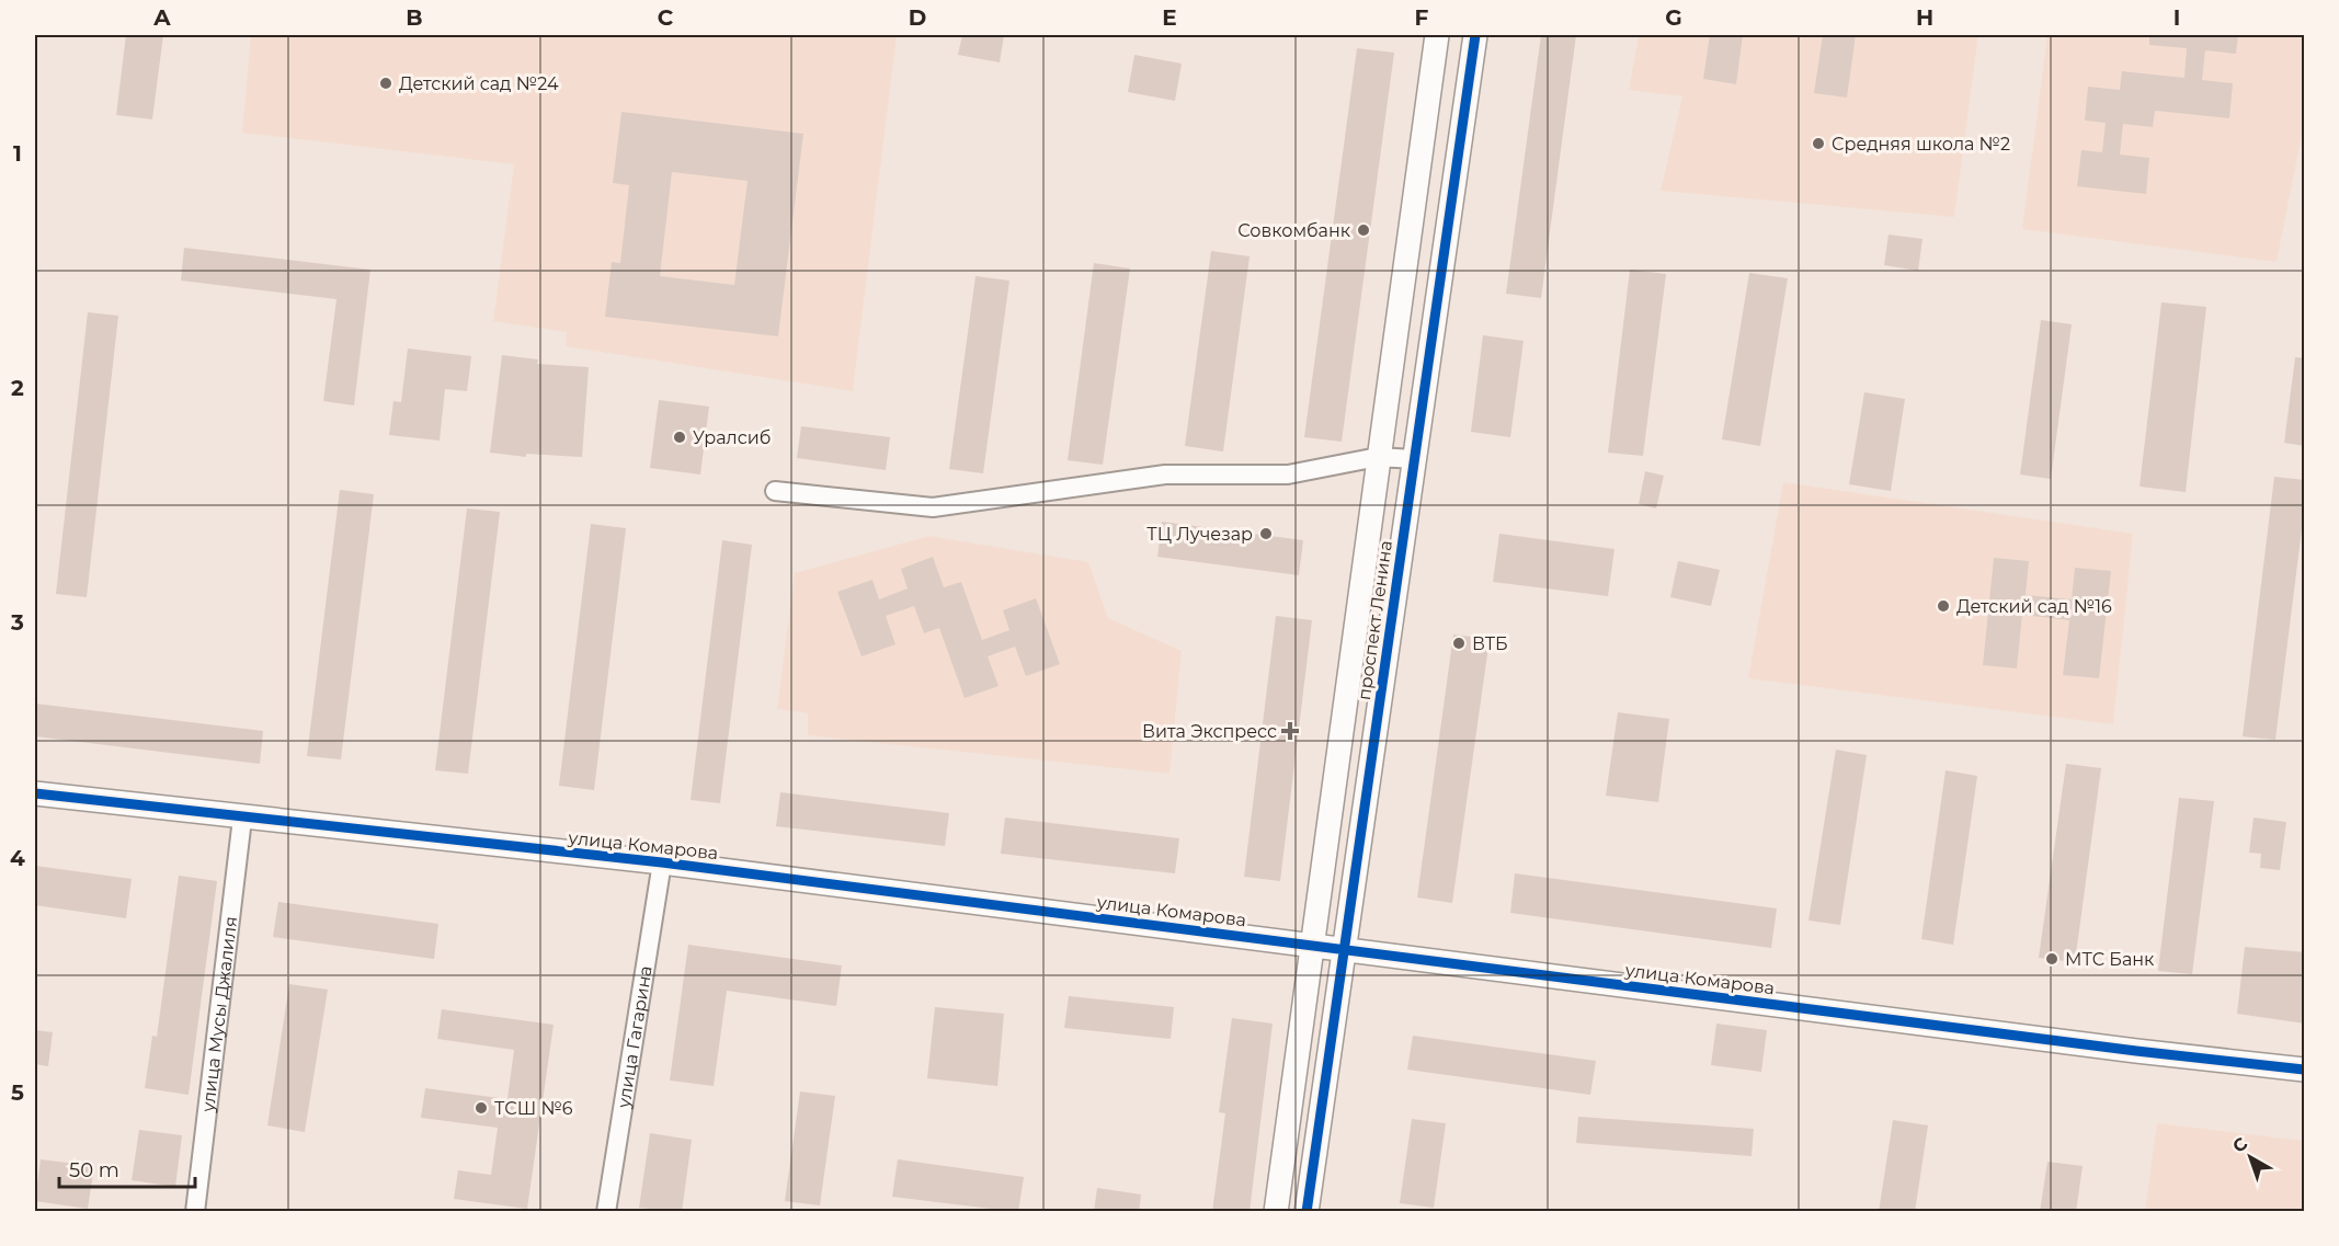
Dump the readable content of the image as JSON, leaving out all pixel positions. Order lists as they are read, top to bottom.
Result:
{
  "streets": {
    "street": [
      "проспект Ленина",
      "улица Комарова",
      "улица Мусы Джалиля",
      "улица Гагарина"
    ]
  },
  "crossings": [
    ["проспект Ленина", "улица Комарова"],
    ["улица Комарова", "улица Мусы Джалиля"],
    ["улица Комарова", "улица Гагарина"]
  ],
  "places": {
    "other": [
      "Детский сад №24",
      "Средняя школа №2",
      "Совкомбанк",
      "Уралсиб",
      "ТЦ Лучезар",
      "Детский сад №16",
      "ВТБ",
      "МТС Банк",
      "ТСШ №6"
    ],
    "health": ["Вита Экспресс"]
  },
  "scale_bar": "50 m",
  "north": "top left",
  "grid": {
    "columns": [
      "A",
      "B",
      "C",
      "D",
      "E",
      "F",
      "G",
      "H",
      "I"
    ],
    "rows": [
      "1",
      "2",
      "3",
      "4",
      "5"
    ]
  }
}
